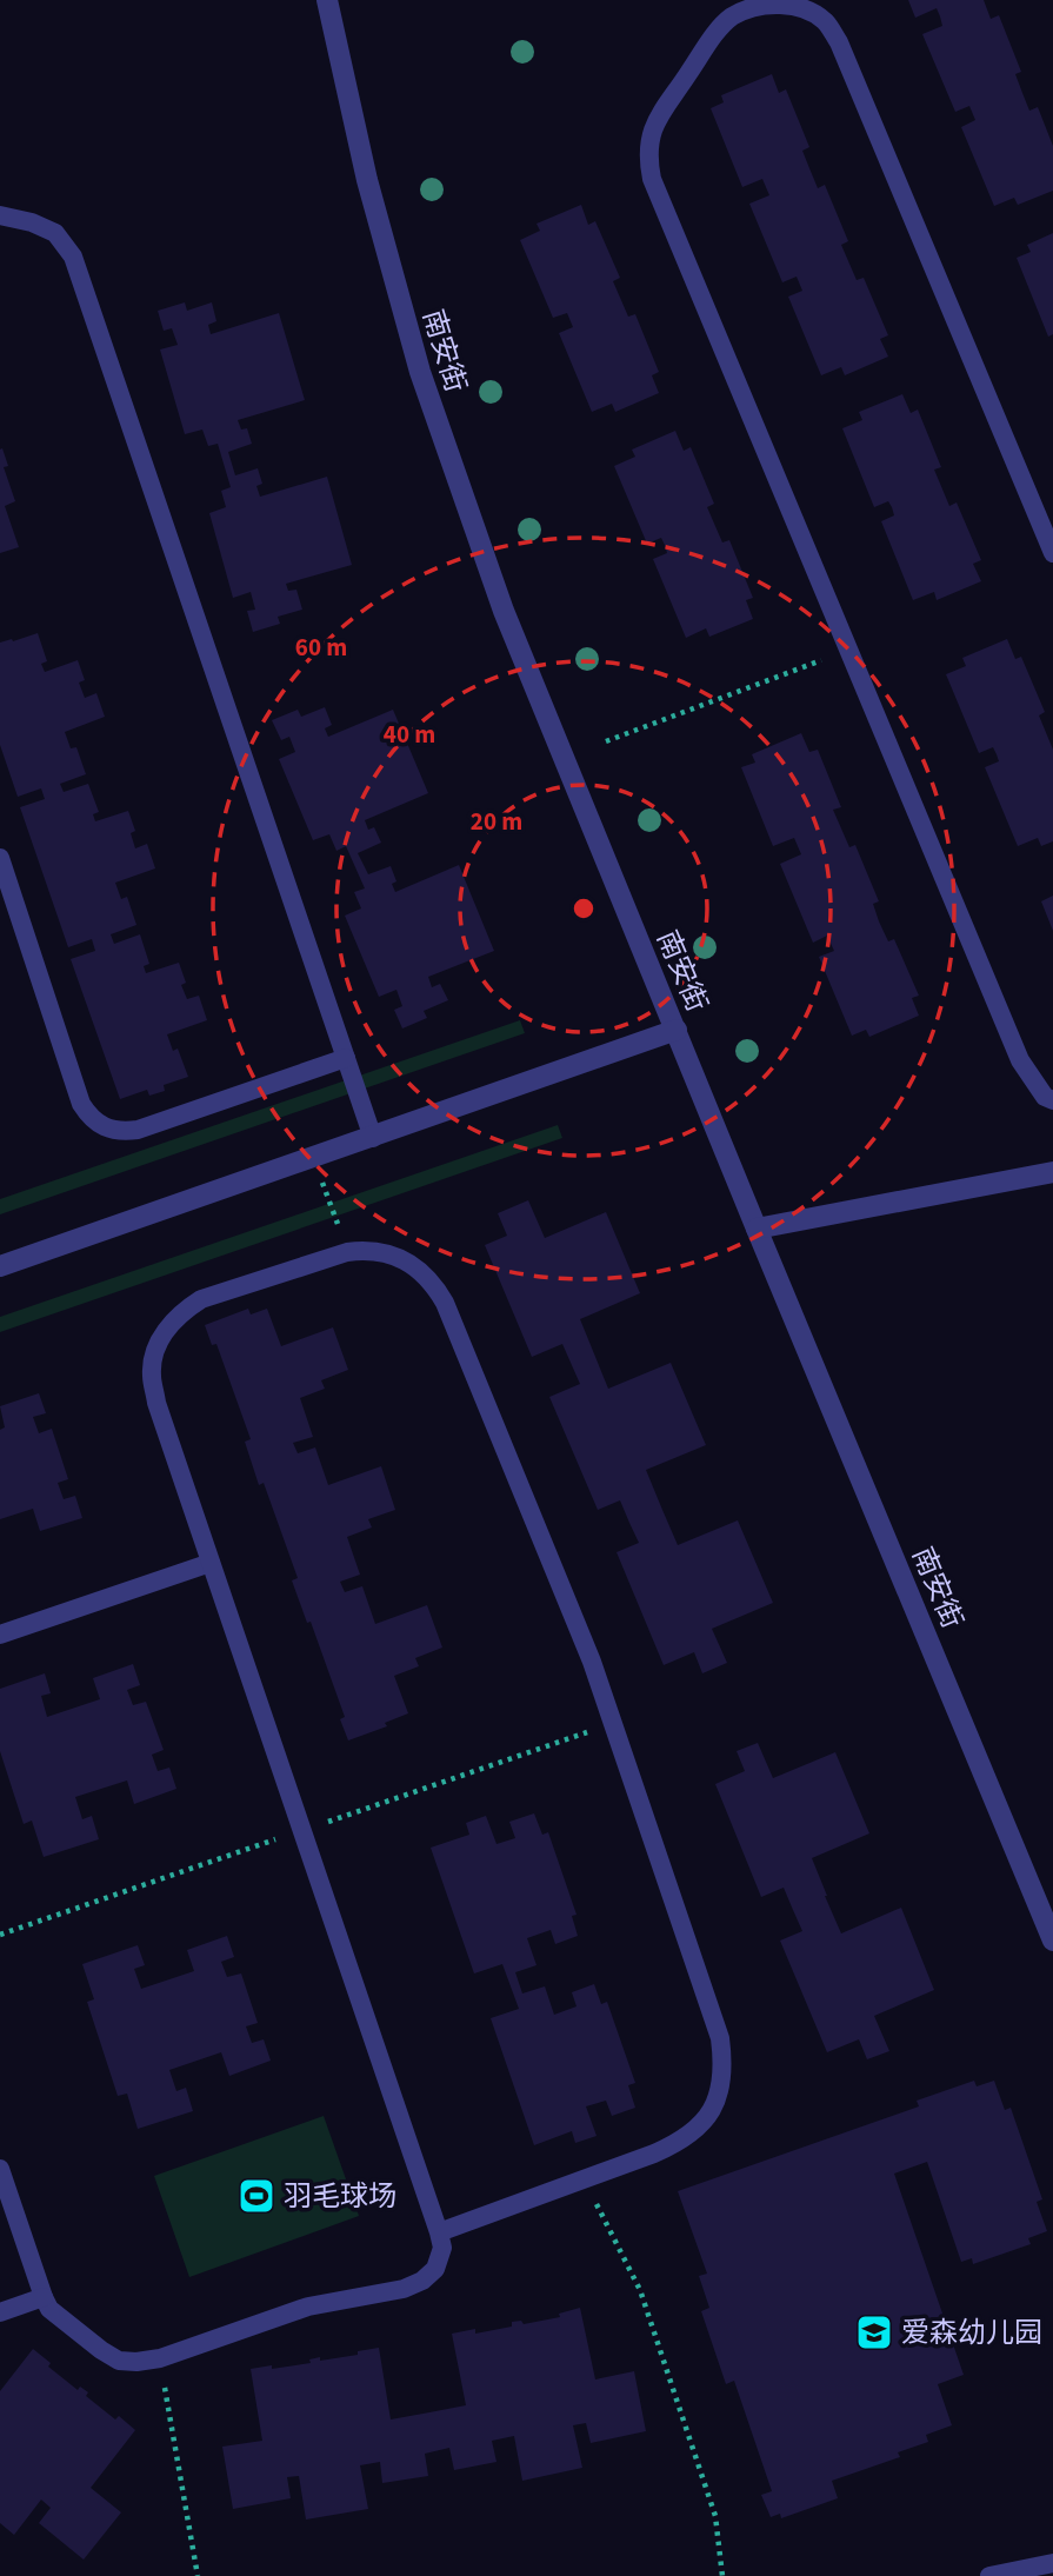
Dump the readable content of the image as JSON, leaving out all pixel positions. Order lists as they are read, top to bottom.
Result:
{
  "streets": {
    "street": ["南安街"]
  },
  "places": {
    "sports": ["羽毛球场"],
    "school or university": ["爱森幼儿园"]
  },
  "rings": ["60 m", "40 m", "20 m"]
}
